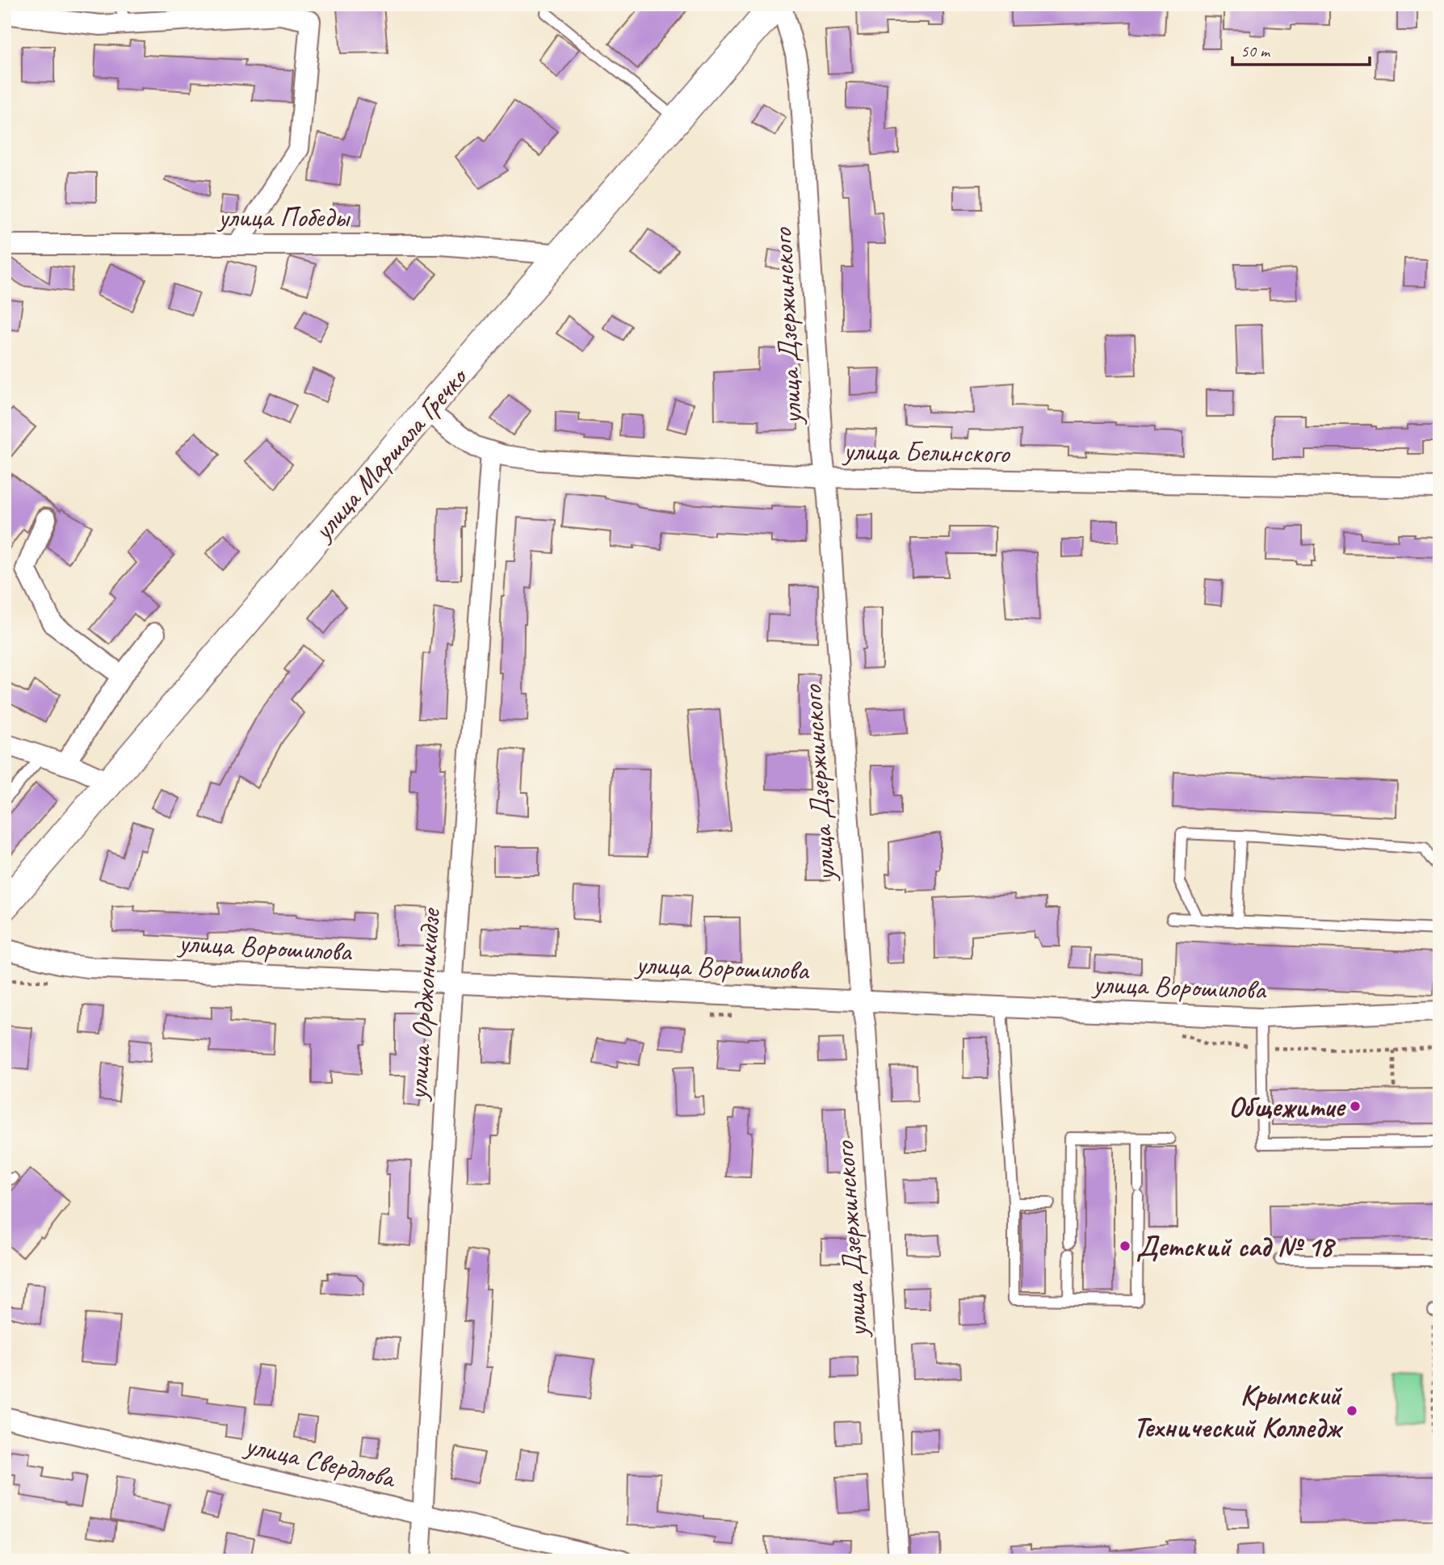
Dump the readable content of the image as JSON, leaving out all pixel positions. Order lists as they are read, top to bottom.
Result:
{
  "streets": {
    "main road": ["улица Маршала Гречко"],
    "street": [
      "улица Победы",
      "улица Дзержинского",
      "улица Белинского",
      "улица Ворошилова",
      "улица Орджоникидзе",
      "улица Свердлова"
    ]
  },
  "crossings": [
    ["улица Победы", "улица Маршала Гречко"],
    ["улица Дзержинского", "улица Белинского"],
    ["улица Дзержинского", "улица Ворошилова"],
    ["улица Белинского", "улица Маршала Гречко"],
    ["улица Белинского", "улица Орджоникидзе"],
    ["улица Ворошилова", "улица Орджоникидзе"],
    ["улица Орджоникидзе", "улица Свердлова"]
  ],
  "places": ["Общежитие", "Детский сад № 18", "Крымский Технический Колледж"],
  "scale_bar": "50 m"
}
